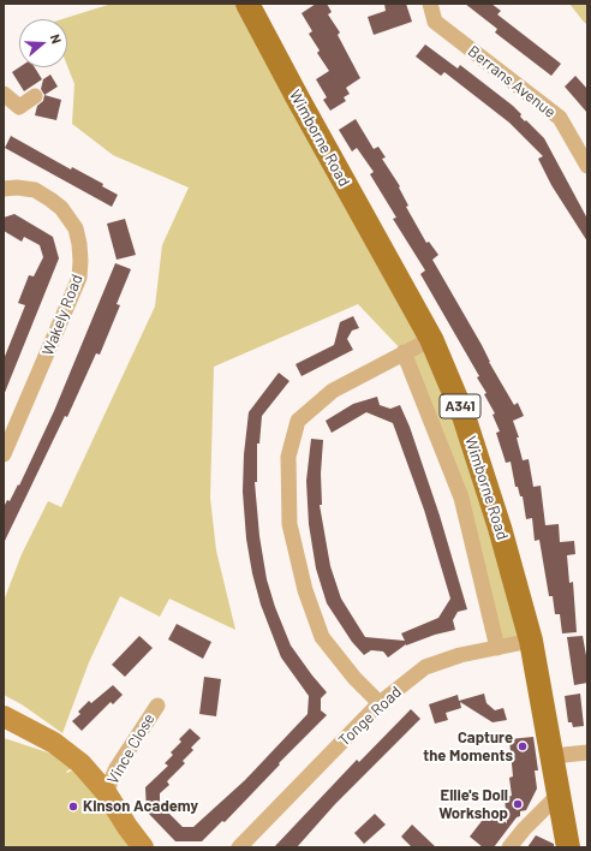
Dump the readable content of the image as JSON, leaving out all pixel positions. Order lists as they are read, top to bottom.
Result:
{
  "streets": {
    "main road": ["Wimborne Road", "A341"],
    "street": [
      "Berrans Avenue",
      "Wakely Road",
      "Tonge Road",
      "Vince Close"
    ]
  },
  "crossings": [
    ["Wimborne Road", "Tonge Road"]
  ],
  "places": ["Capture the Moments", "Ellie's Doll Workshop", "Kinson Academy"],
  "north": "right"
}
